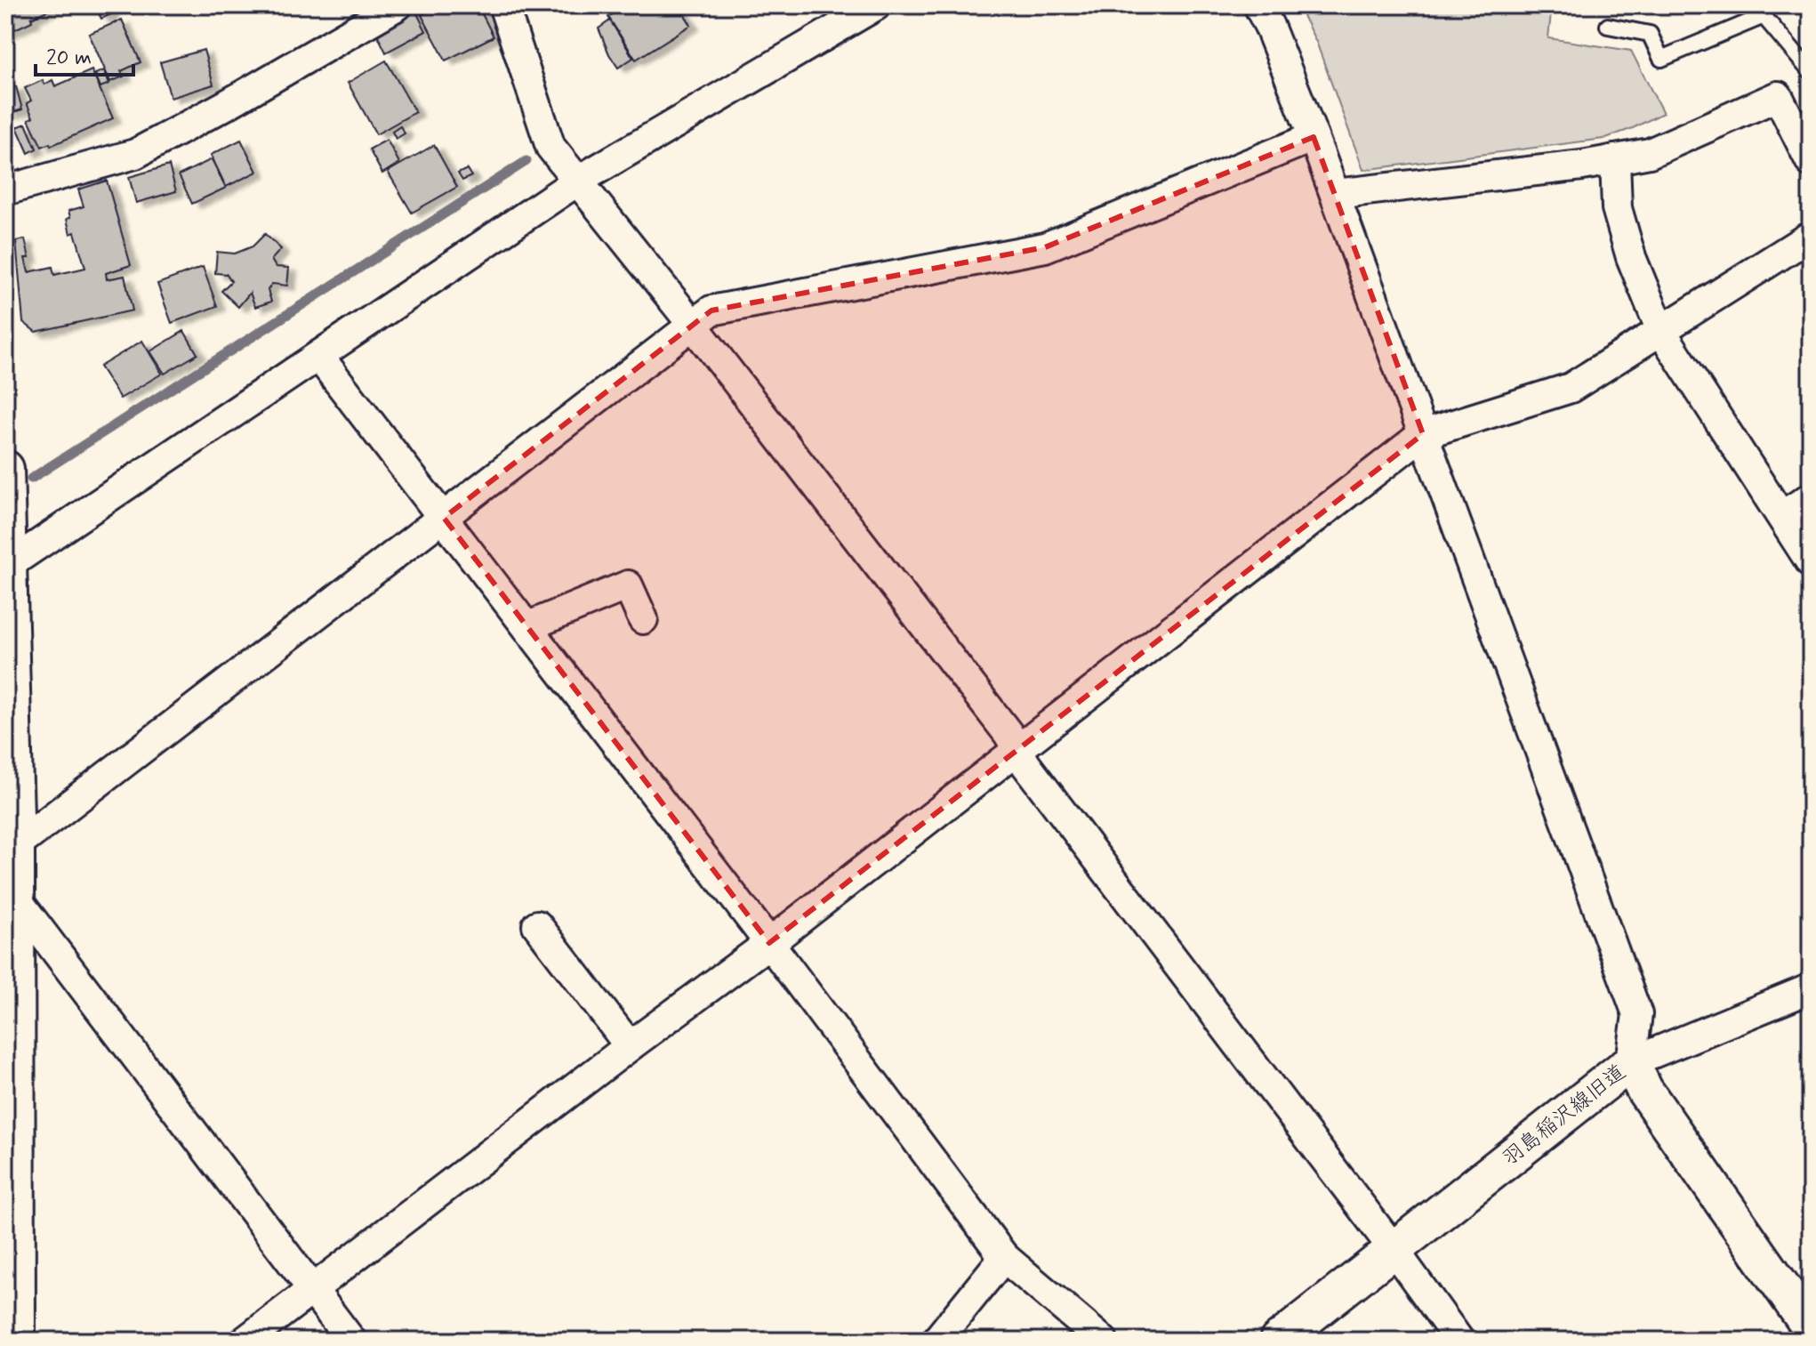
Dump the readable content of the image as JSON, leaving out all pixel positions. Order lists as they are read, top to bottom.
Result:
{
  "streets": {
    "street": ["羽島稲沢線旧道"]
  },
  "scale_bar": "20 m"
}
